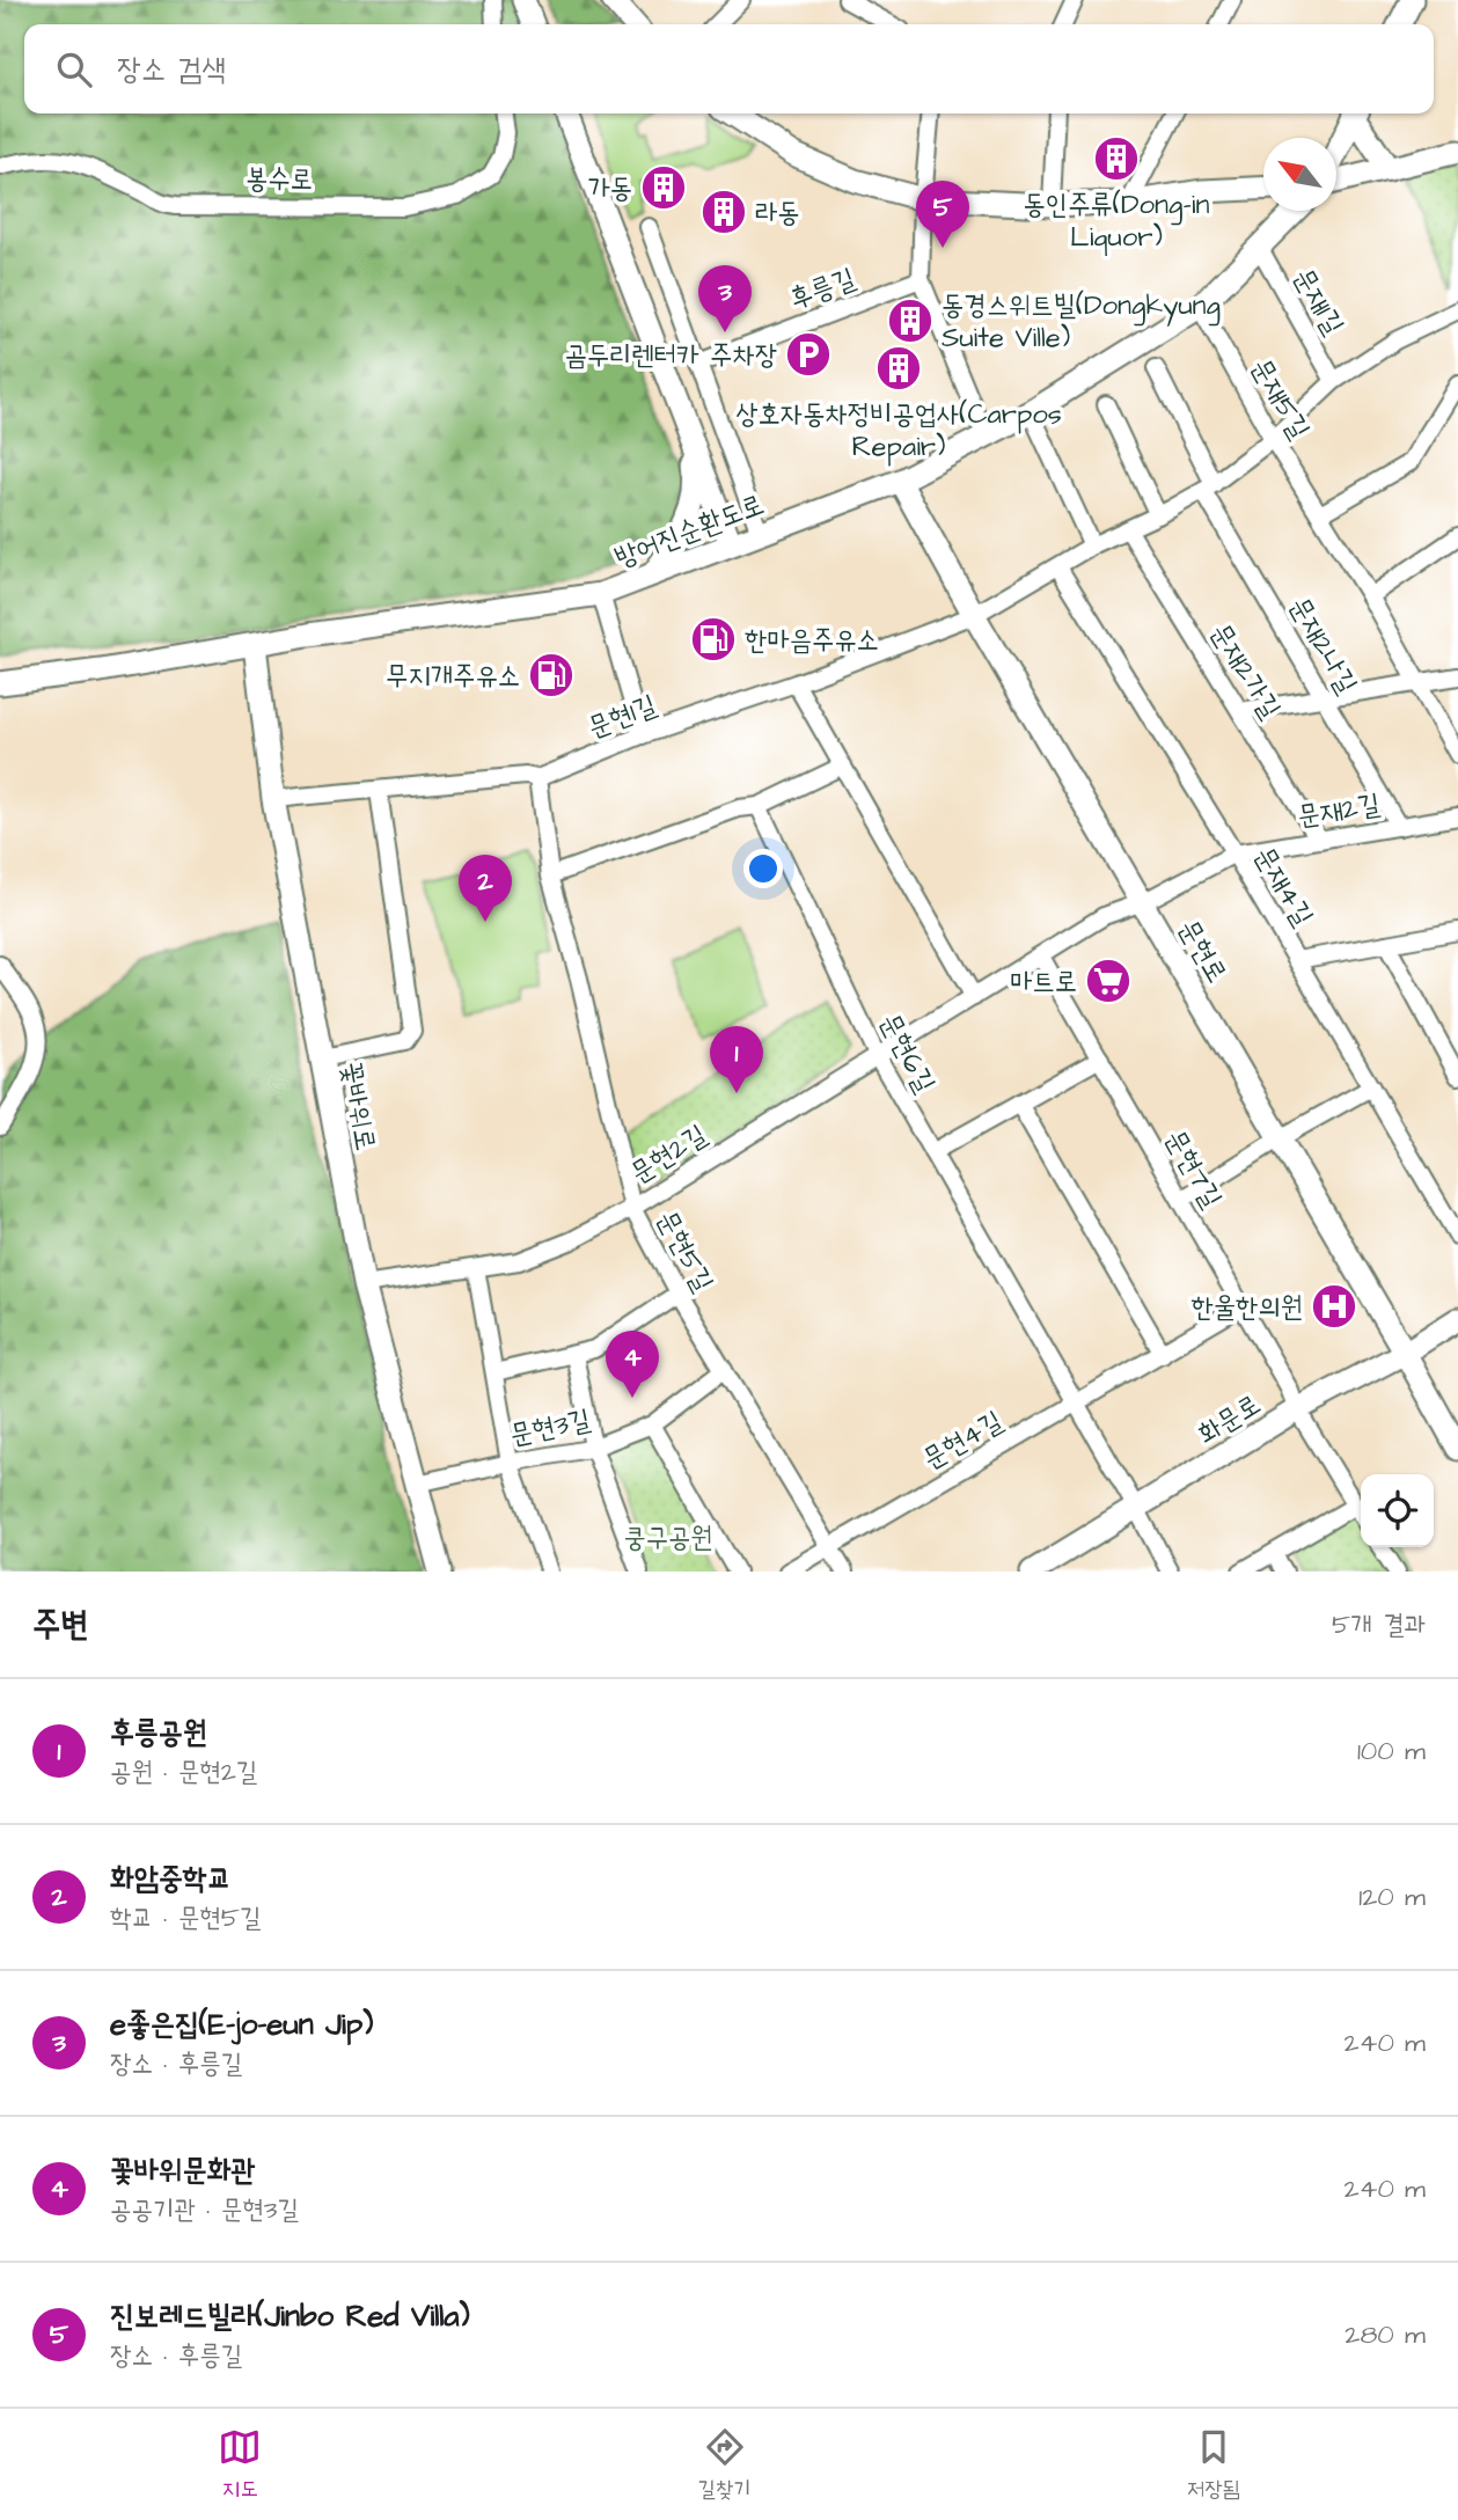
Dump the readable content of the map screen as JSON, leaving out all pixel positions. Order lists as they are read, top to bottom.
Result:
{
  "streets": {
    "street": [
      "봉수로",
      "후릉길",
      "문재1길",
      "문재5길",
      "방어진순환도로",
      "문재2나길",
      "문재2가길",
      "문현1길",
      "문재2길",
      "문재4길",
      "문현로",
      "문현6길",
      "꽃바위로",
      "문현2길",
      "문현7길",
      "문현5길",
      "화문로",
      "문현3길",
      "문현4길"
    ]
  },
  "crossings": [
    ["문재1길", "문재5길"],
    ["문재1길", "방어진순환도로"],
    ["문재1길", "문재2나길"],
    ["문재1길", "문재2가길"],
    ["문재1길", "문현1길"],
    ["문재1길", "문재4길"],
    ["문재1길", "문현로"],
    ["문재5길", "방어진순환도로"],
    ["방어진순환도로", "문현로"],
    ["방어진순환도로", "꽃바위로"],
    ["문재2나길", "문재2길"],
    ["문재2가길", "문재2길"],
    ["문현1길", "문현로"],
    ["문현1길", "꽃바위로"],
    ["문현1길", "문현5길"],
    ["문재2길", "문재4길"],
    ["문재2길", "문현로"],
    ["문재2길", "문현2길"],
    ["문현로", "문현2길"],
    ["문현로", "화문로"],
    ["문현6길", "문현2길"],
    ["문현6길", "화문로"],
    ["문현6길", "문현4길"],
    ["꽃바위로", "문현2길"],
    ["꽃바위로", "문현3길"],
    ["문현2길", "문현7길"],
    ["문현2길", "문현5길"],
    ["문현7길", "화문로"],
    ["문현7길", "문현4길"],
    ["문현5길", "문현3길"],
    ["문현5길", "문현4길"]
  ],
  "parks": ["쿵구공원"],
  "places": {
    "building": [
      "동인주류(Dong-in Liquor)",
      "가동",
      "라동",
      "동경스위트빌(Dongkyung Suite Ville)",
      "상호자동차정비공업사(Carpos Repair)"
    ],
    "parking": ["곰두리렌터카 주차장"],
    "fuel station": ["한마음주유소", "무지개주유소"],
    "supermarket": ["마트로"],
    "hospital": ["한울한의원"]
  },
  "north": "top left",
  "page": {
    "search": "장소 검색",
    "pins": [
      "5",
      "3",
      "2",
      "1",
      "4"
    ],
    "heading": ["주변", "5개 결과"],
    "list": [
      {
        "mark": "1",
        "name": "후릉공원",
        "note": "공원 · 문현2길",
        "value": "100 m"
      },
      {
        "mark": "2",
        "name": "화암중학교",
        "note": "학교 · 문현5길",
        "value": "120 m"
      },
      {
        "mark": "3",
        "name": "e좋은집(E-jo-eun Jip)",
        "note": "장소 · 후릉길",
        "value": "240 m"
      },
      {
        "mark": "4",
        "name": "꽃바위문화관",
        "note": "공공기관 · 문현3길",
        "value": "240 m"
      },
      {
        "mark": "5",
        "name": "진보레드빌라(Jinbo Red Villa)",
        "note": "장소 · 후릉길",
        "value": "280 m"
      }
    ],
    "nav": ["지도", "길찾기", "저장됨"]
  }
}
